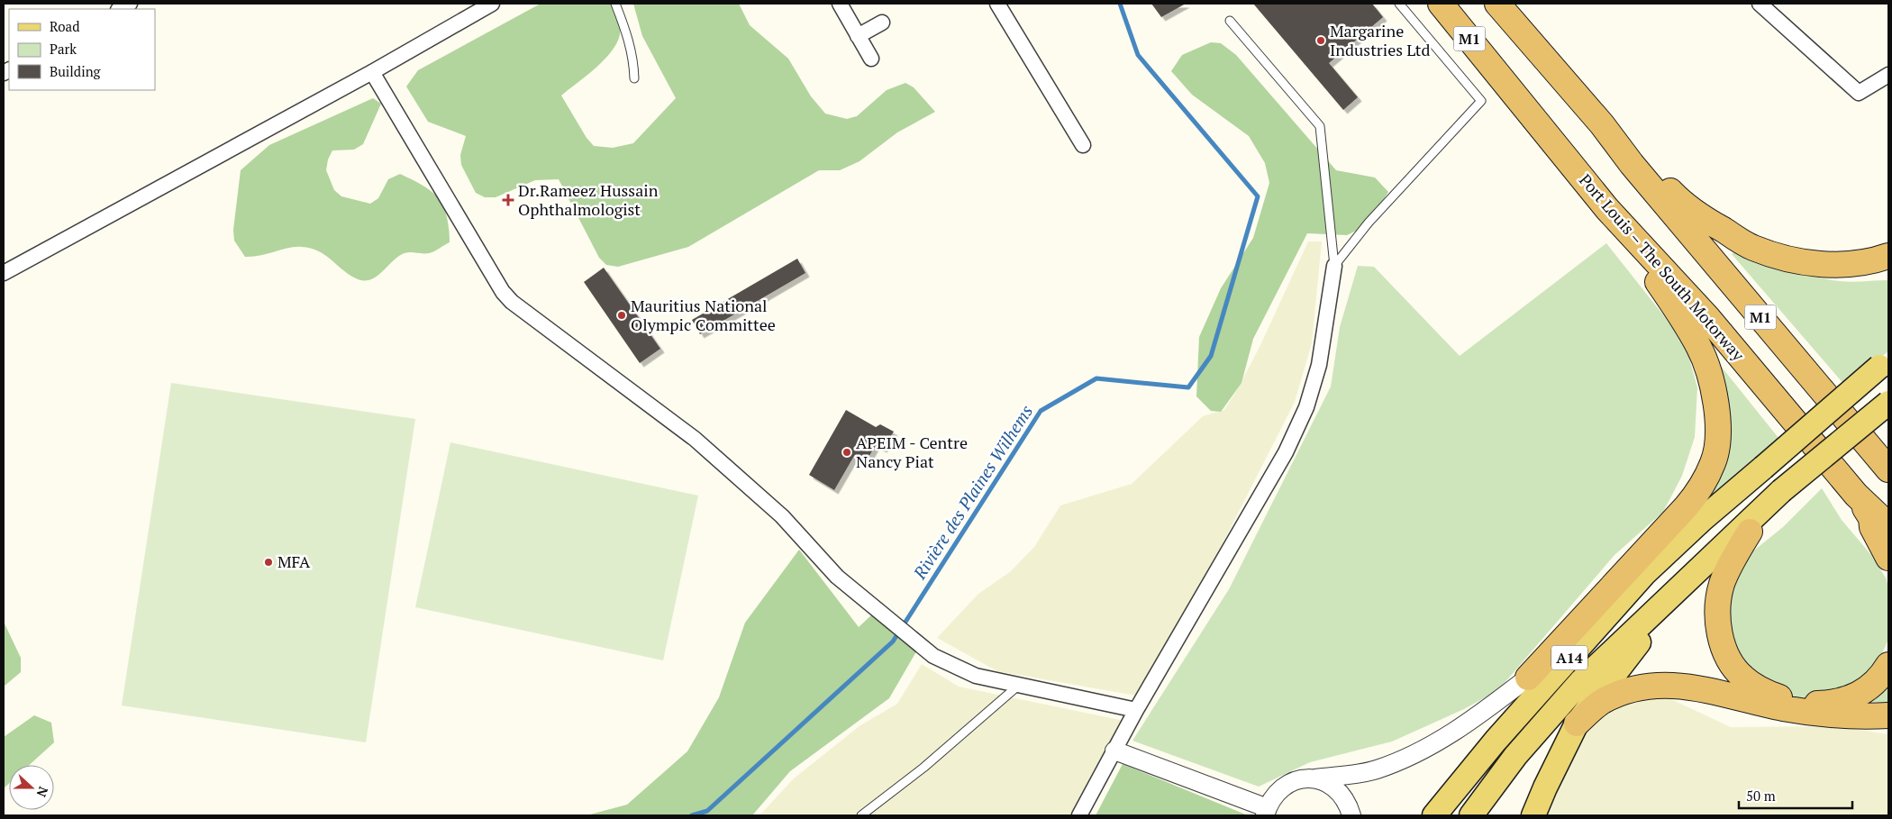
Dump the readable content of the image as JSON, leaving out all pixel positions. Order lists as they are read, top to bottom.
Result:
{
  "streets": {
    "highway": ["M1", "Port Louis – The South Motorway"],
    "main road": ["A14"]
  },
  "water": ["Rivière des Plaines Wilhems"],
  "places": {
    "other": [
      "Margarine Industries Ltd",
      "Mauritius National Olympic Committee",
      "APEIM - Centre Nancy Piat",
      "MFA"
    ],
    "health": ["Dr.Rameez Hussain Ophthalmologist"]
  },
  "legend": ["Road", "Park", "Building"],
  "scale_bar": "50 m",
  "north": "right"
}
